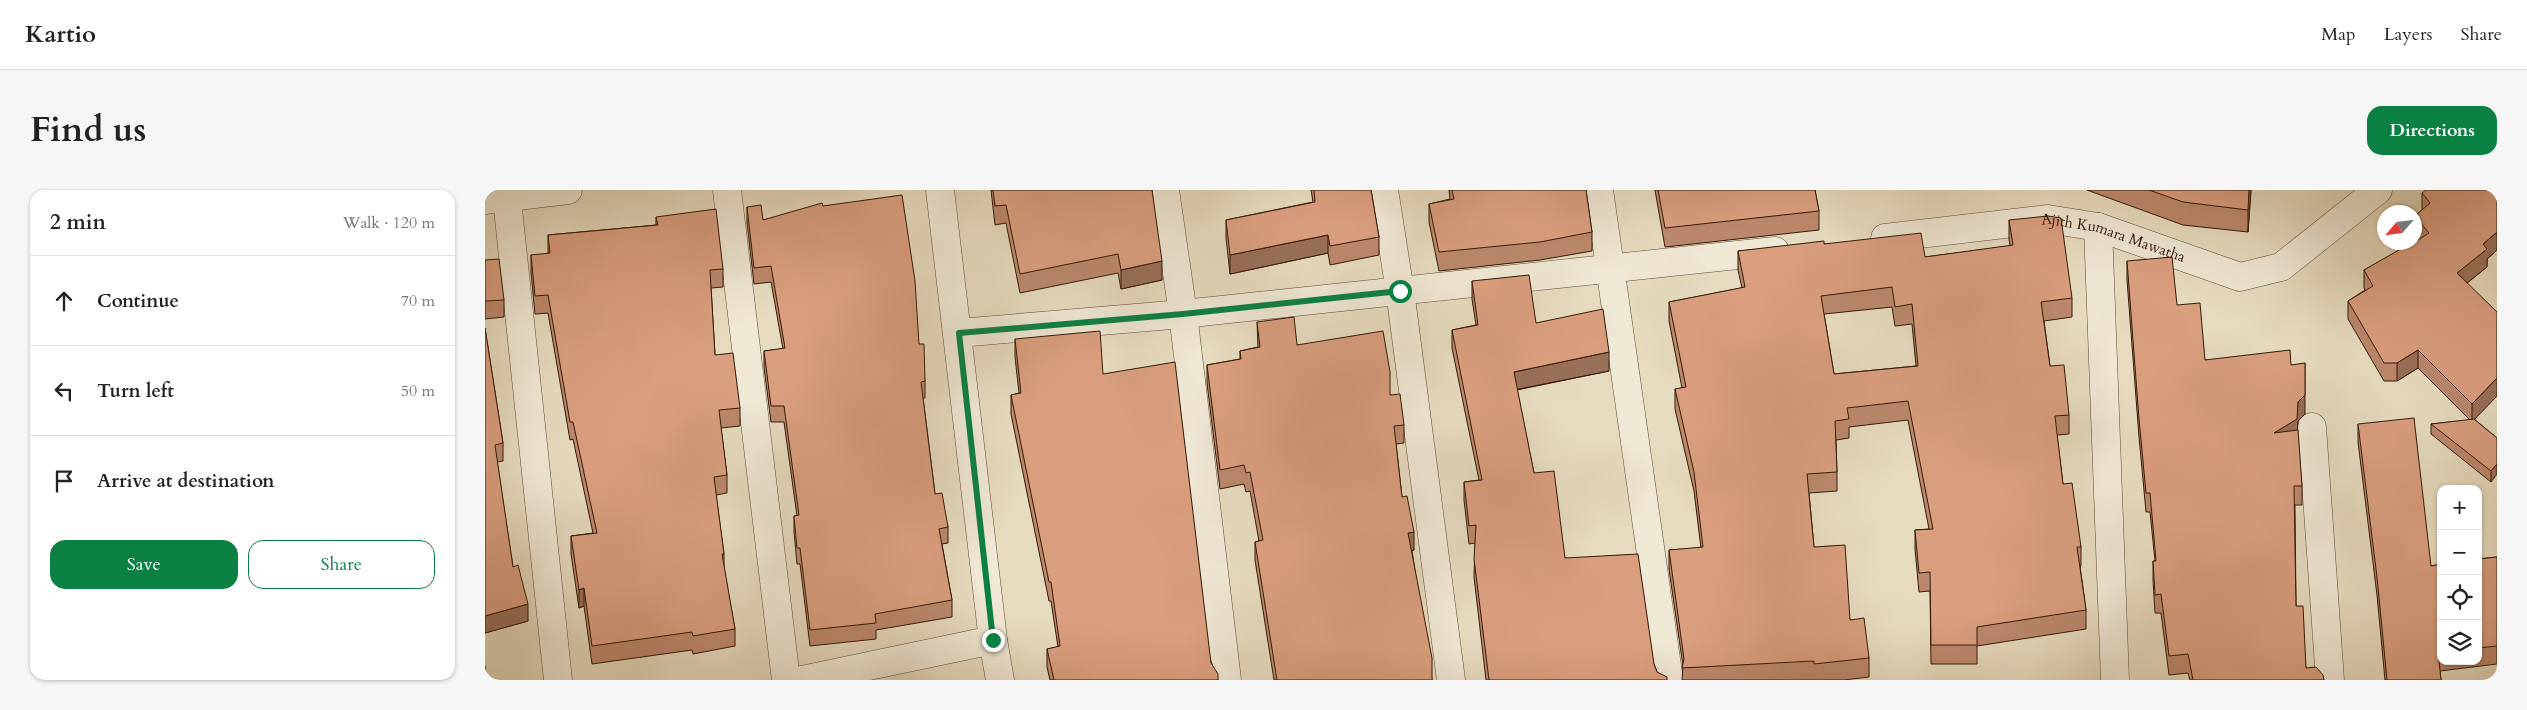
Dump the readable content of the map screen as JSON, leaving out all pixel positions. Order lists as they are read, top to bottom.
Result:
{
  "streets": {
    "street": ["Ajith Kumara Mawatha"]
  },
  "north": "bottom left",
  "page": {
    "header": "Kartio",
    "nav": ["Map", "Layers", "Share"],
    "title": "Find us",
    "buttons": [
      "Directions",
      ["Save", "Share"]
    ],
    "heading": ["2 min", "Walk · 120 m"],
    "list": [
      ["Continue", "70 m"],
      ["Turn left", "50 m"],
      "Arrive at destination"
    ],
    "map_buttons": ["+", "−"]
  }
}
